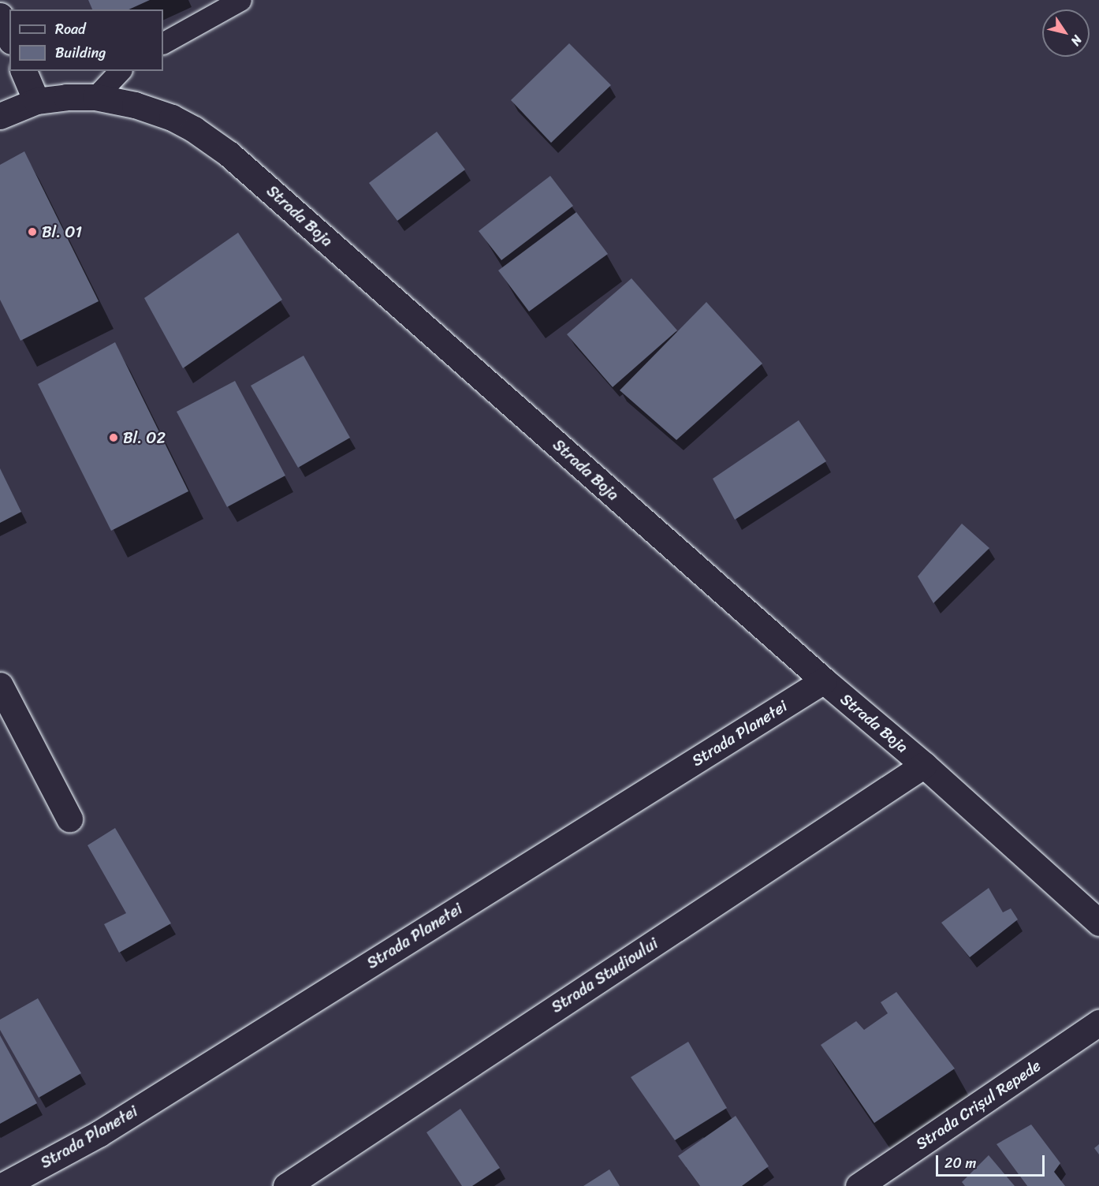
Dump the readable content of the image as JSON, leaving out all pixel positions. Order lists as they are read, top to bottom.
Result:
{
  "streets": {
    "street": [
      "Strada Boja",
      "Strada Planetei",
      "Strada Studioului",
      "Strada Crișul Repede"
    ]
  },
  "crossings": [
    ["Strada Boja", "Strada Planetei"],
    ["Strada Boja", "Strada Studioului"]
  ],
  "places": ["Bl. O1", "Bl. O2"],
  "legend": ["Road", "Building"],
  "scale_bar": "20 m",
  "north": "bottom right"
}
